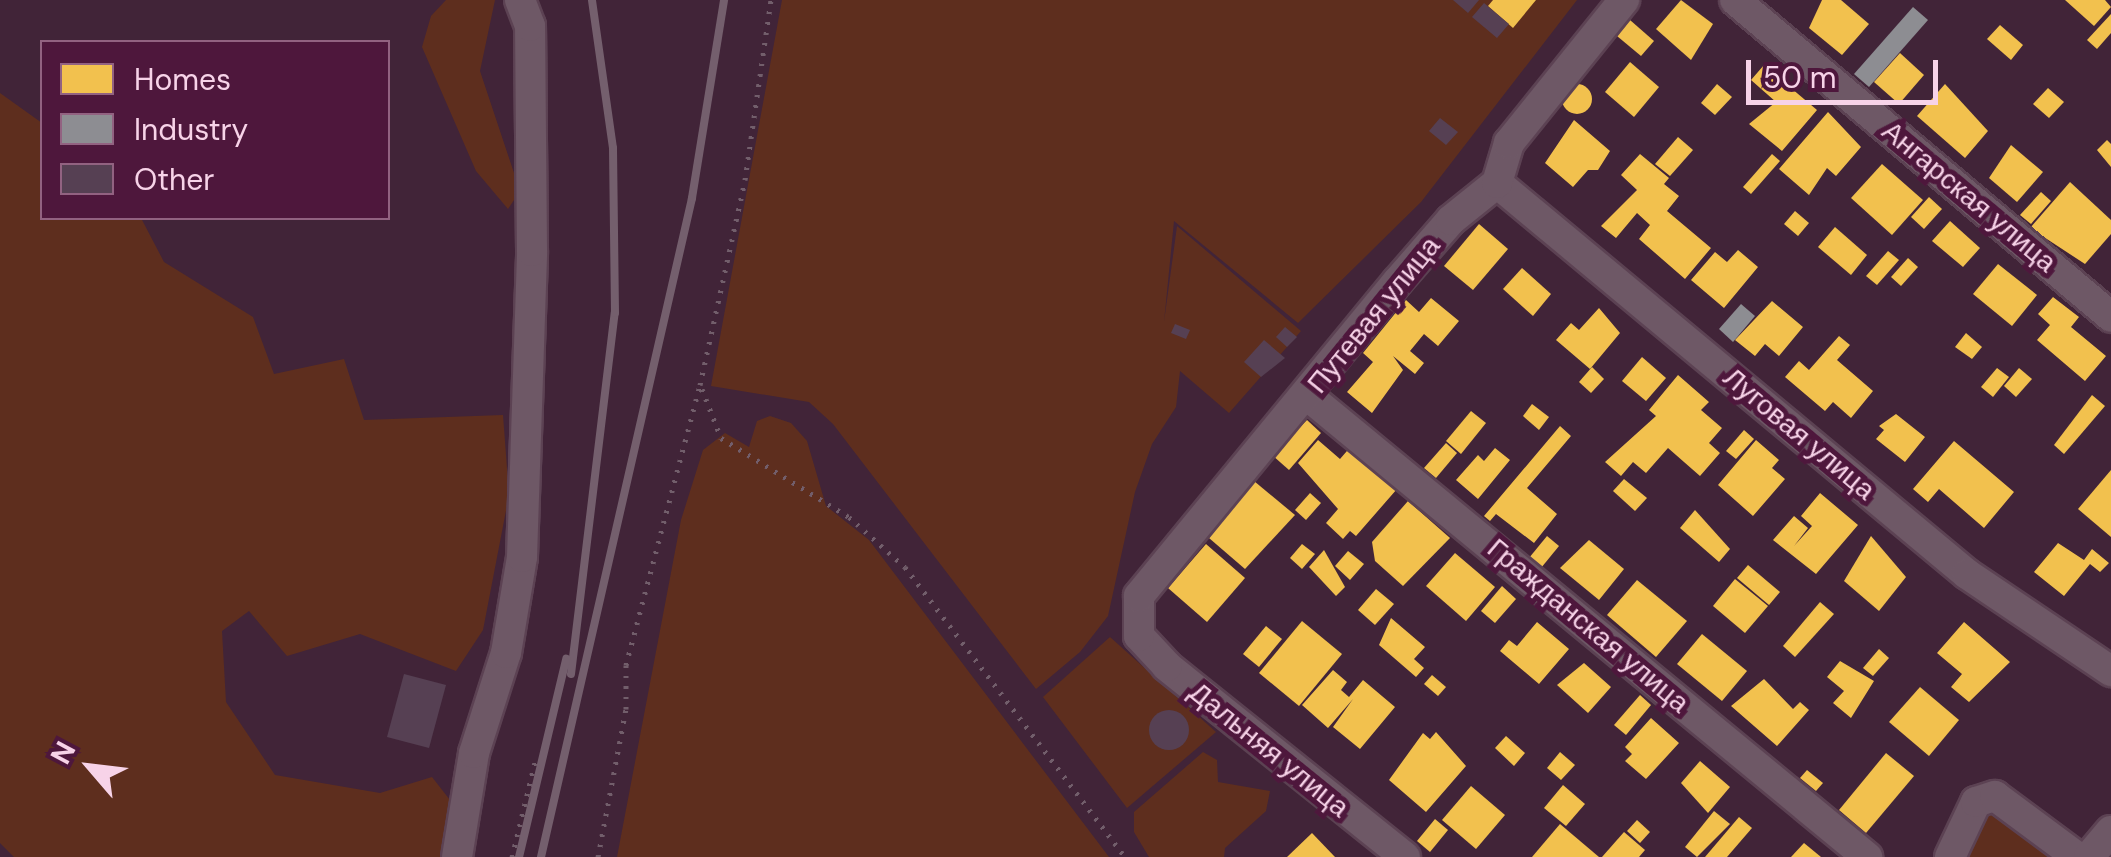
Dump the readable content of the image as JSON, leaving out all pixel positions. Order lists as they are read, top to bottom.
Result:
{
  "streets": {
    "street": [
      "Ангарская улица",
      "Путевая улица",
      "Луговая улица",
      "Гражданская улица",
      "Дальняя улица"
    ]
  },
  "crossings": [
    ["Путевая улица", "Луговая улица"],
    ["Путевая улица", "Гражданская улица"],
    ["Путевая улица", "Дальняя улица"]
  ],
  "legend": ["Homes", "Industry", "Other"],
  "scale_bar": "50 m",
  "north": "top left"
}
